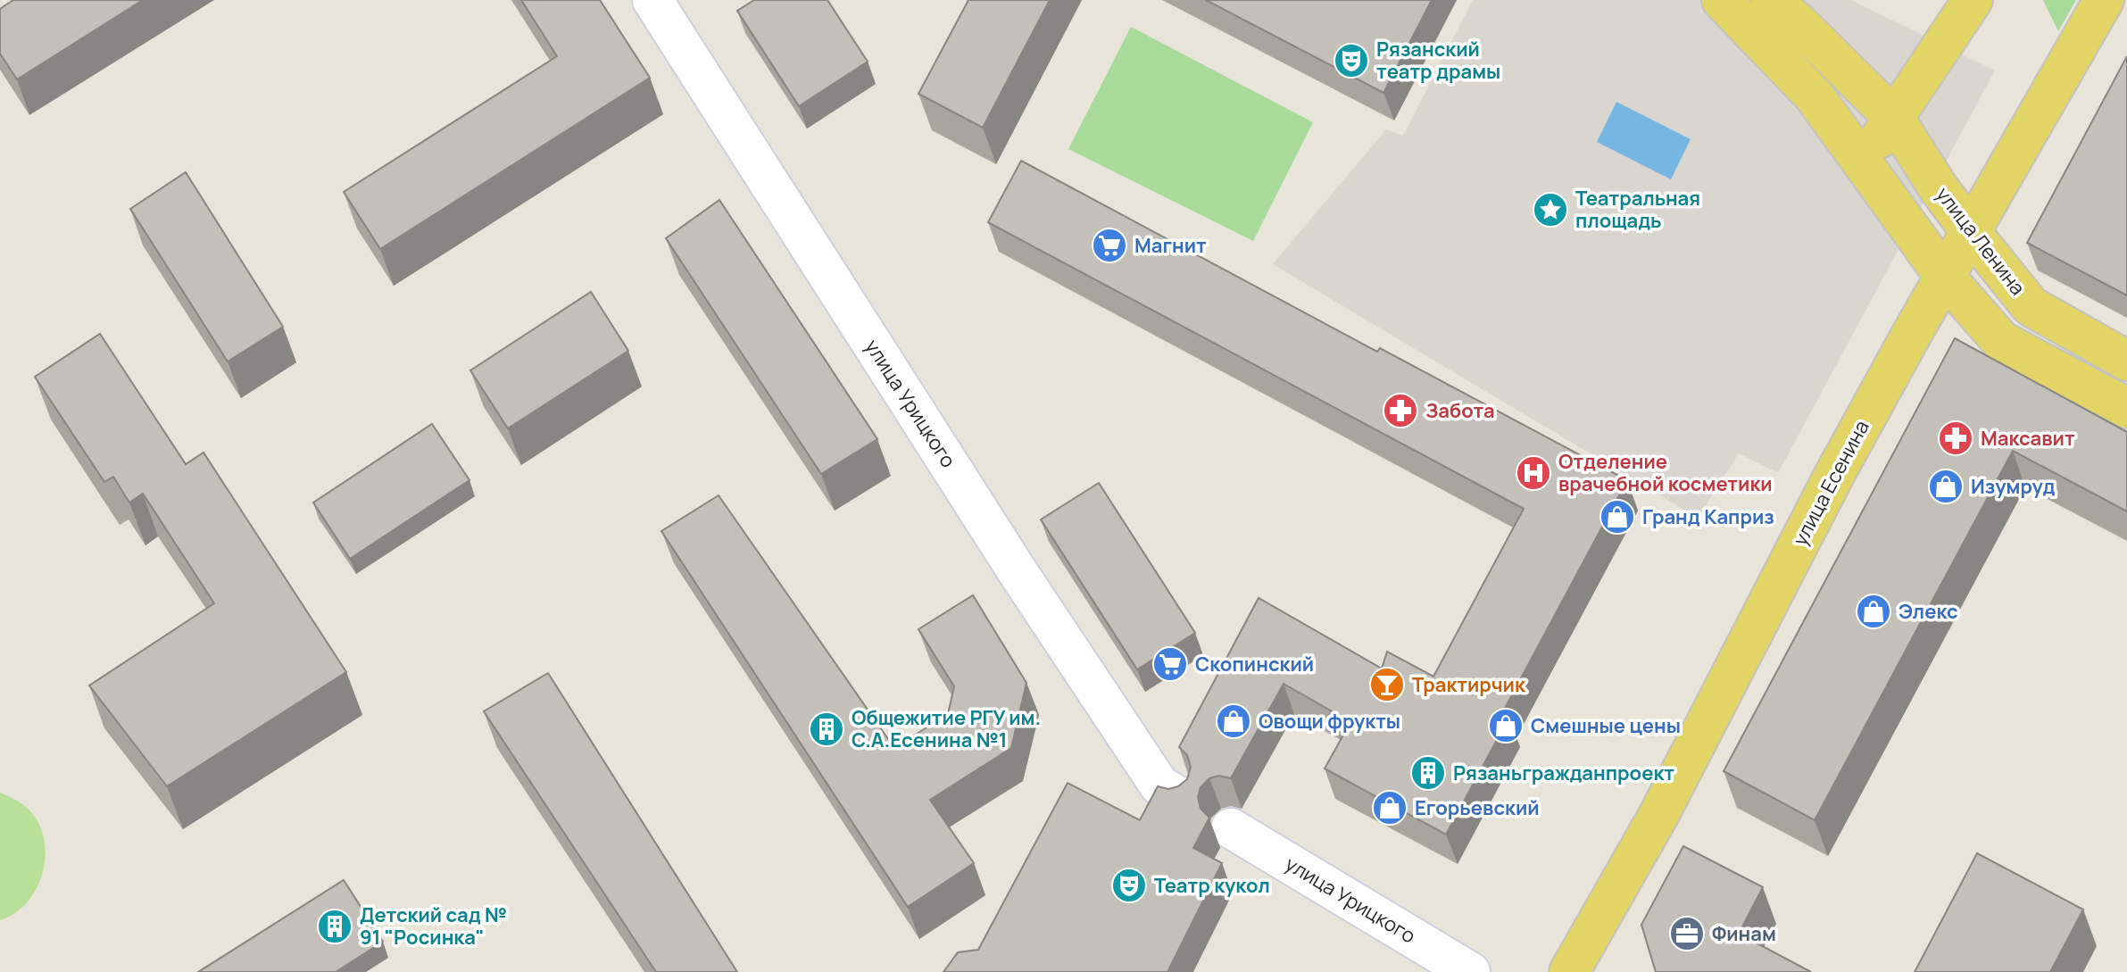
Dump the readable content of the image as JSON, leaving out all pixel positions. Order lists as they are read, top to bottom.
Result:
{
  "streets": {
    "main road": ["улица Ленина", "улица Есенина"],
    "street": ["улица Урицкого"]
  },
  "crossings": [
    ["улица Ленина", "улица Есенина"]
  ],
  "places": {
    "theatre": ["Рязанский театр драмы", "Театр кукол"],
    "place": ["Театральная площадь"],
    "supermarket": ["Магнит", "Скопинский"],
    "pharmacy": ["Забота", "Максавит"],
    "hospital": ["Отделение врачебной косметики"],
    "shop": [
      "Изумруд",
      "Гранд Каприз",
      "Элекс",
      "Овощи фрукты",
      "Смешные цены",
      "Егорьевский"
    ],
    "bar": ["Трактирчик"],
    "building": ["Общежитие РГУ им. С.А.Есенина №1", "Рязаньгражданпроект", "Детский сад № 91 \"Росинка\""],
    "office": ["Финам"]
  }
}
